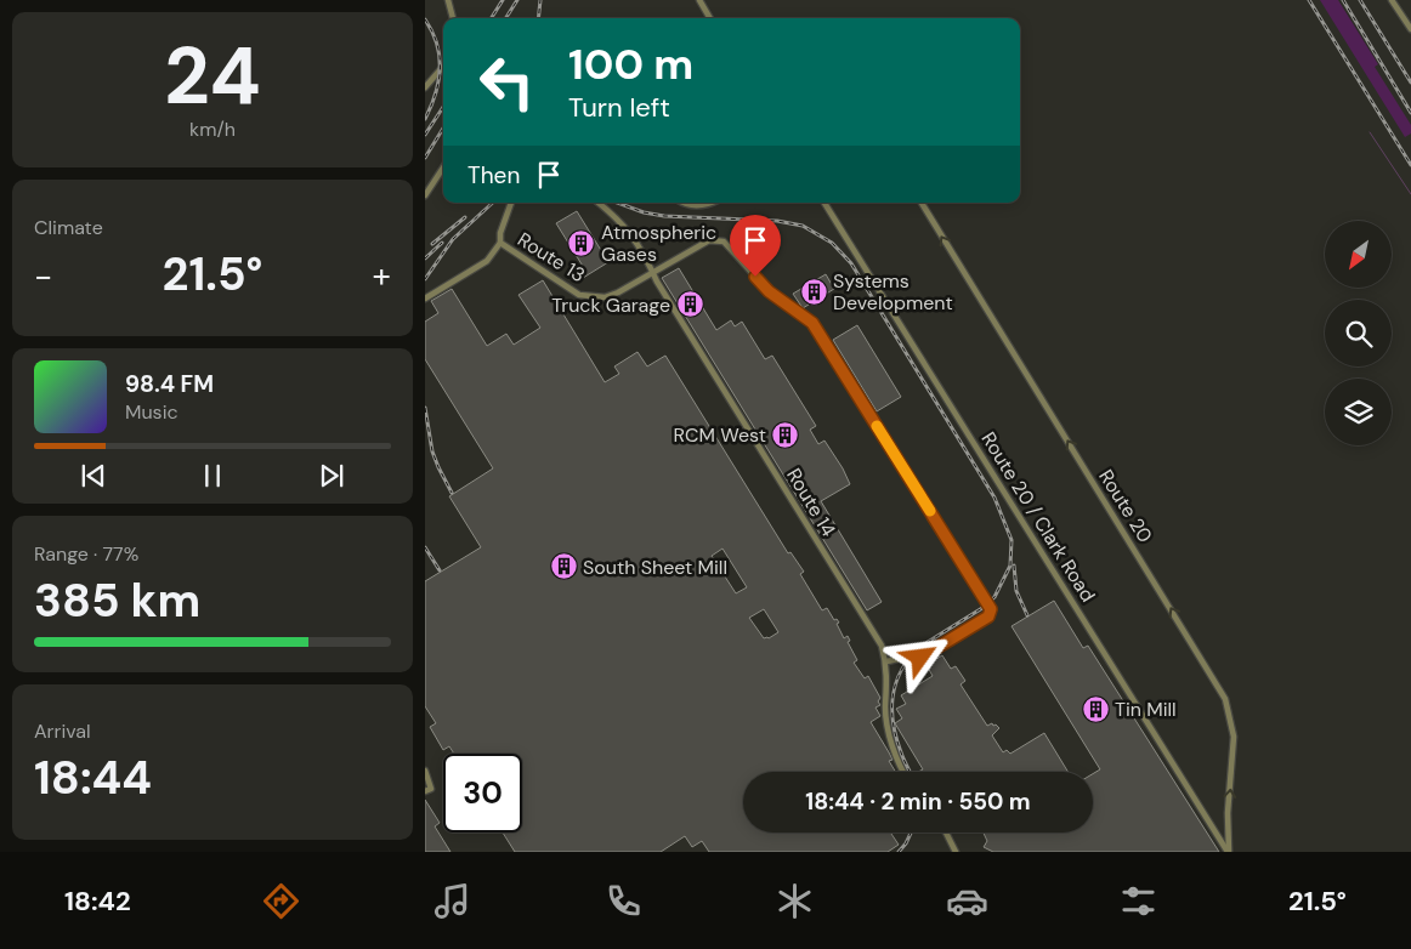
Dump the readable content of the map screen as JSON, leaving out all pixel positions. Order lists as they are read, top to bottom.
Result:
{
  "streets": {
    "street": [
      "Route 13",
      "Route 14",
      "Route 20",
      "Route 20 / Clark Road"
    ]
  },
  "crossings": [
    ["Route 13", "Route 14"],
    ["Route 20", "Route 20 / Clark Road"]
  ],
  "one_way": ["Route 20"],
  "places": {
    "building": [
      "Atmospheric Gases",
      "Systems Development",
      "Truck Garage",
      "RCM West",
      "South Sheet Mill",
      "Tin Mill"
    ]
  },
  "north": "bottom left",
  "page": {
    "tile": [
      ["24", "km/h"],
      "Climate",
      ["Range · 77%", "385 km"],
      ["Arrival", "18:44"]
    ],
    "turn": ["100 m", "Turn left"],
    "then": "Then",
    "heat": ["−", "21.5°", "+"],
    "song": ["98.4 FM", "Music"],
    "limit": "30",
    "trip": "18:44 · 2 min · 550 m",
    "tabs": ["18:42", "21.5°"]
  }
}
